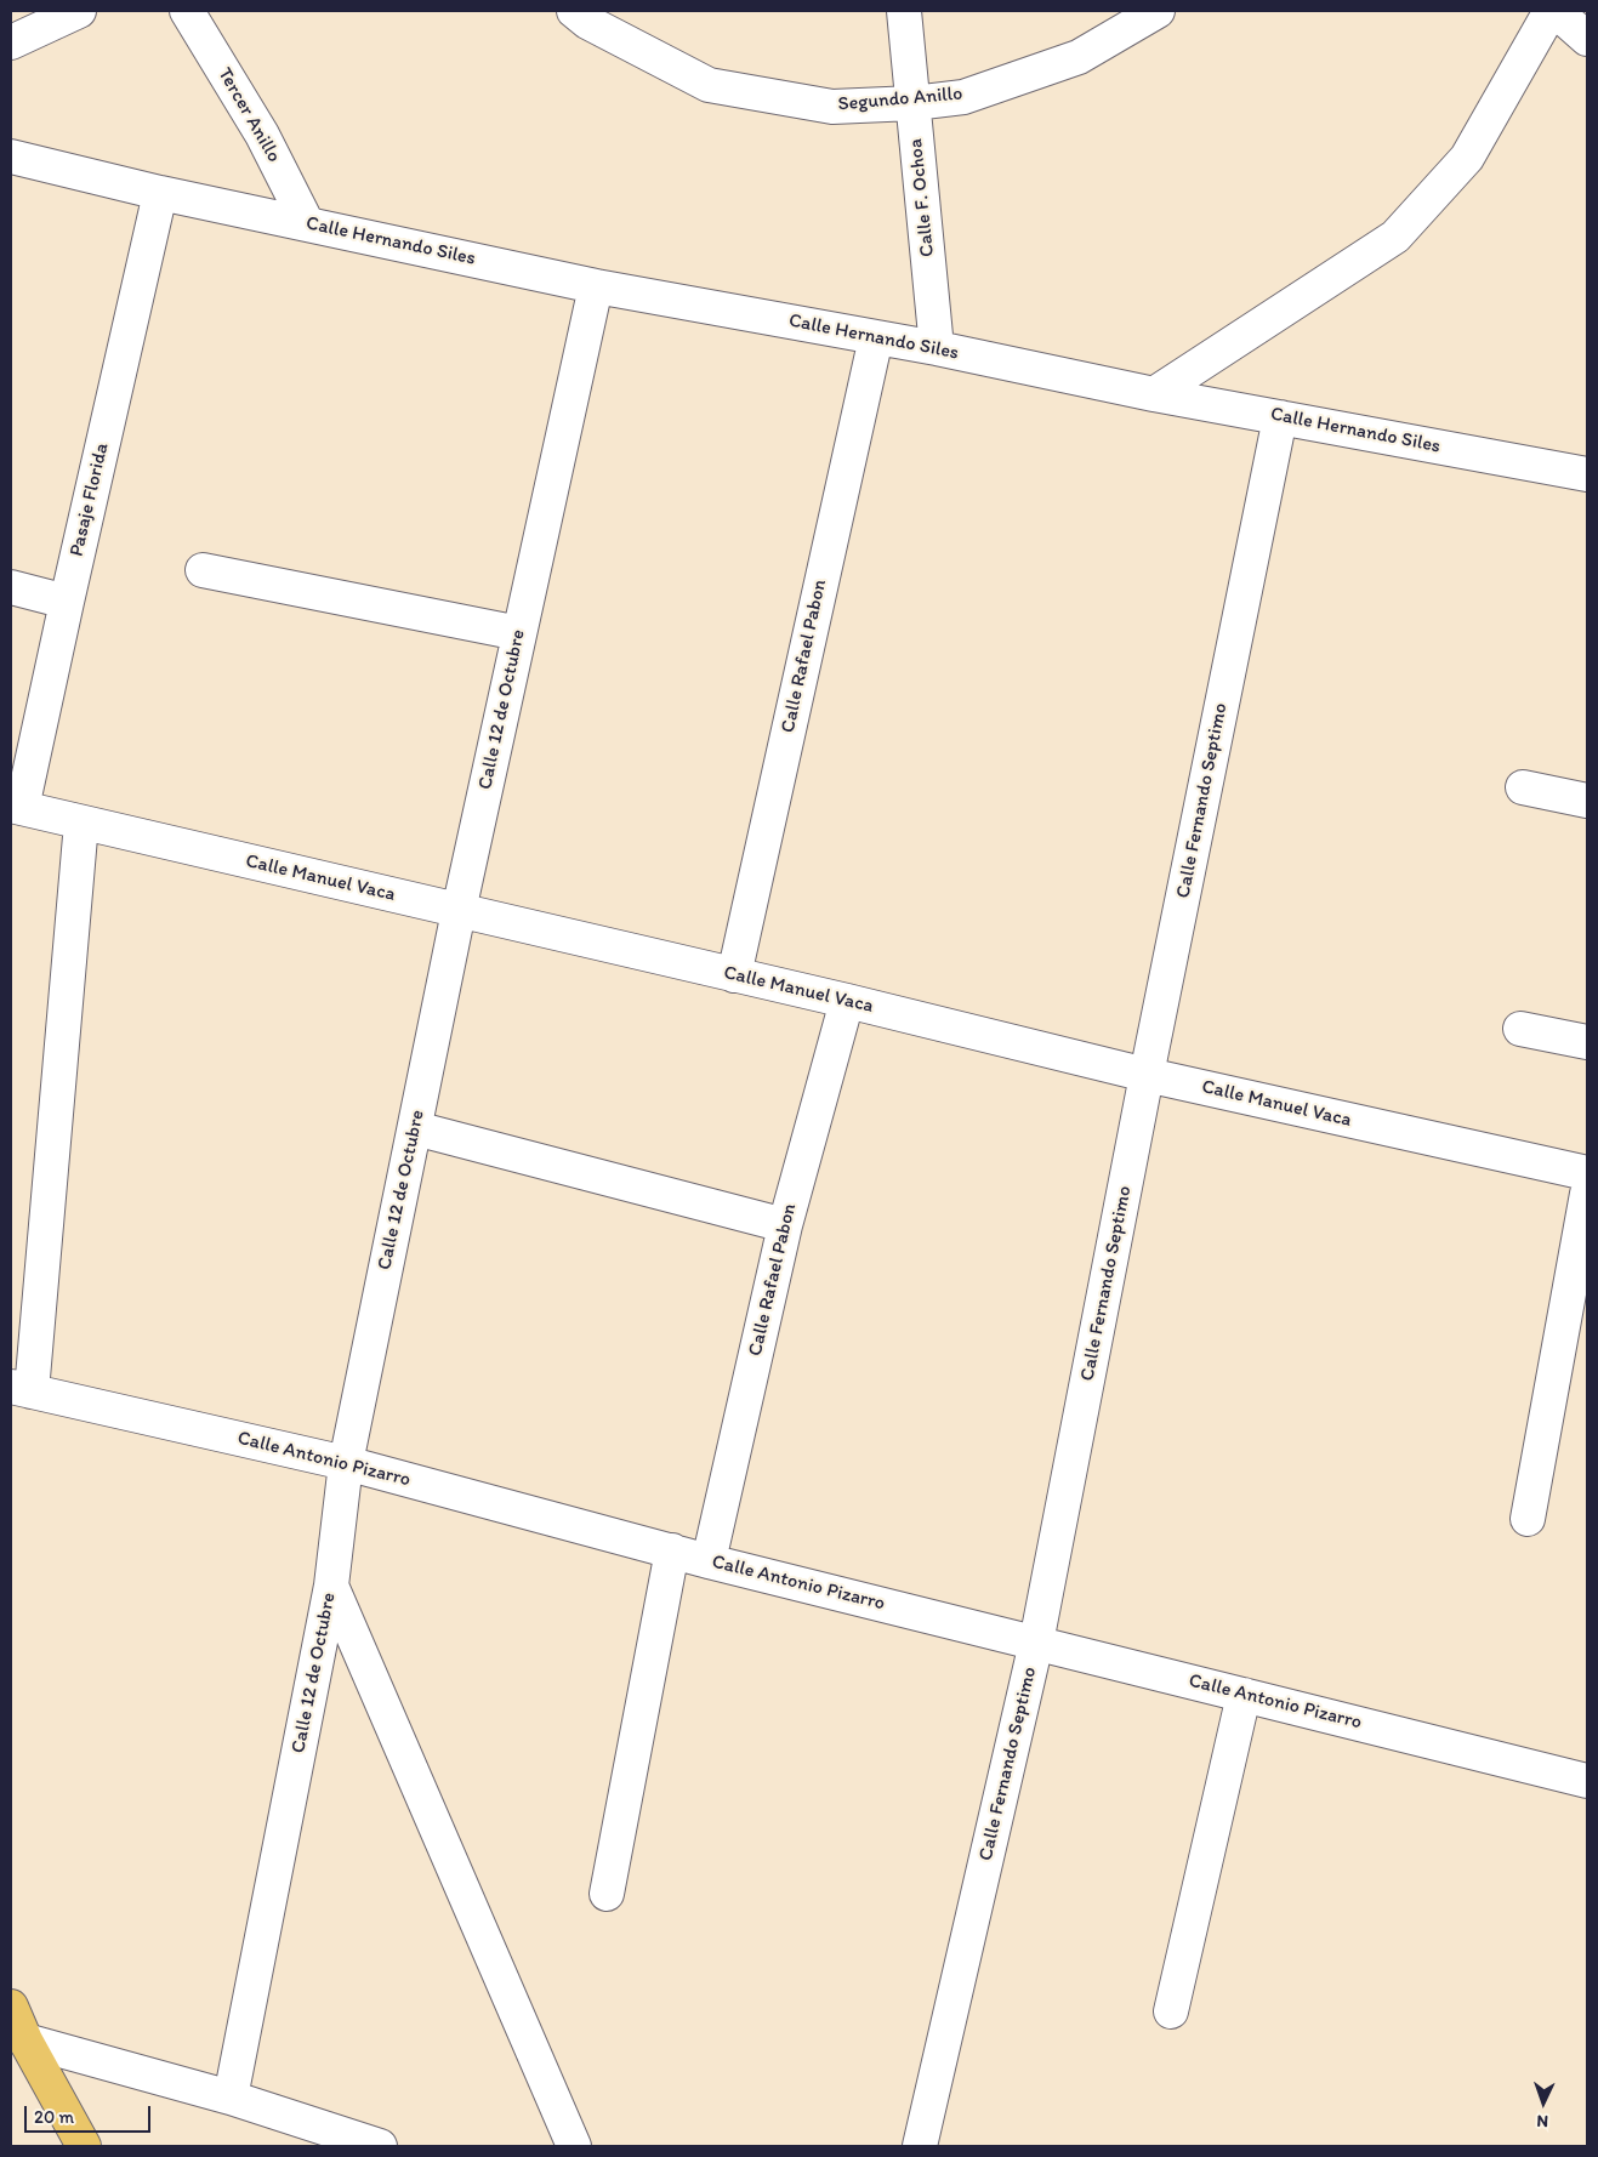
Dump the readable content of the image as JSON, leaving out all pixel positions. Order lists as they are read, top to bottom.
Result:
{
  "streets": {
    "street": [
      "Segundo Anillo",
      "Tercer Anillo",
      "Calle F. Ochoa",
      "Calle Hernando Siles",
      "Pasaje Florida",
      "Calle Rafael Pabon",
      "Calle 12 de Octubre",
      "Calle Fernando Septimo",
      "Calle Manuel Vaca",
      "Calle Antonio Pizarro"
    ]
  },
  "crossings": [
    ["Segundo Anillo", "Calle F. Ochoa"],
    ["Tercer Anillo", "Calle Hernando Siles"],
    ["Calle F. Ochoa", "Calle Hernando Siles"],
    ["Calle Hernando Siles", "Pasaje Florida"],
    ["Calle Hernando Siles", "Calle Rafael Pabon"],
    ["Calle Hernando Siles", "Calle 12 de Octubre"],
    ["Calle Hernando Siles", "Calle Fernando Septimo"],
    ["Pasaje Florida", "Calle Manuel Vaca"],
    ["Calle Rafael Pabon", "Calle Manuel Vaca"],
    ["Calle Rafael Pabon", "Calle Antonio Pizarro"],
    ["Calle 12 de Octubre", "Calle Manuel Vaca"],
    ["Calle 12 de Octubre", "Calle Antonio Pizarro"],
    ["Calle Fernando Septimo", "Calle Manuel Vaca"],
    ["Calle Fernando Septimo", "Calle Antonio Pizarro"]
  ],
  "scale_bar": "20 m",
  "north": "bottom"
}
